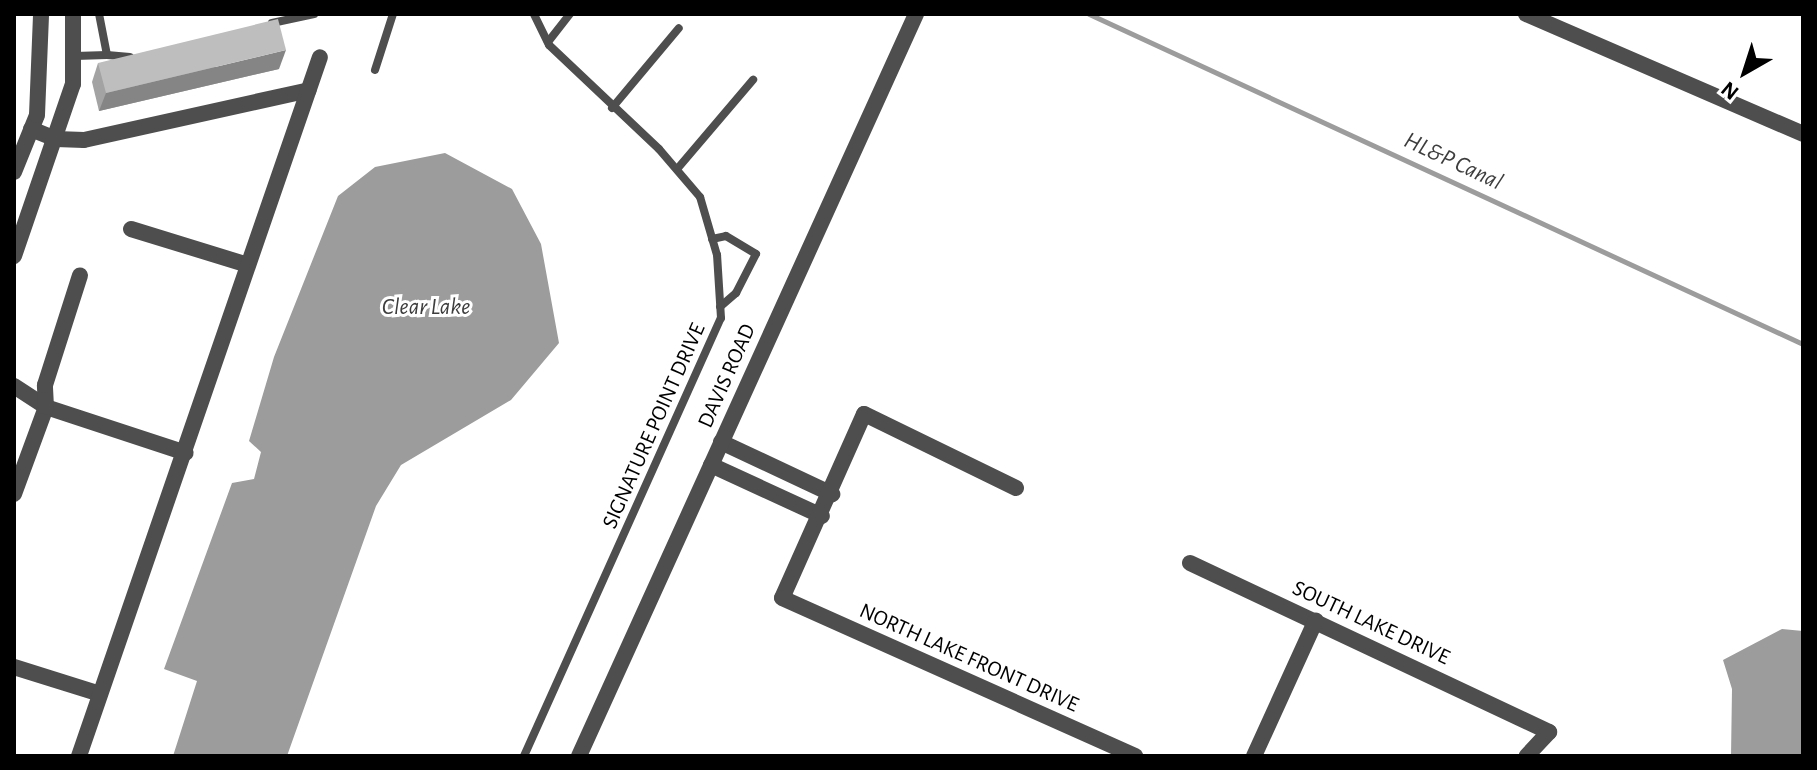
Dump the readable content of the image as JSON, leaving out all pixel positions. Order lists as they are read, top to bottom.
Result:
{
  "streets": {
    "street": ["DAVIS ROAD", "SOUTH LAKE DRIVE", "NORTH LAKE FRONT DRIVE"],
    "lane": ["SIGNATURE POINT DRIVE"]
  },
  "water": ["HL&P Canal", "Clear Lake"],
  "north": "bottom left"
}
